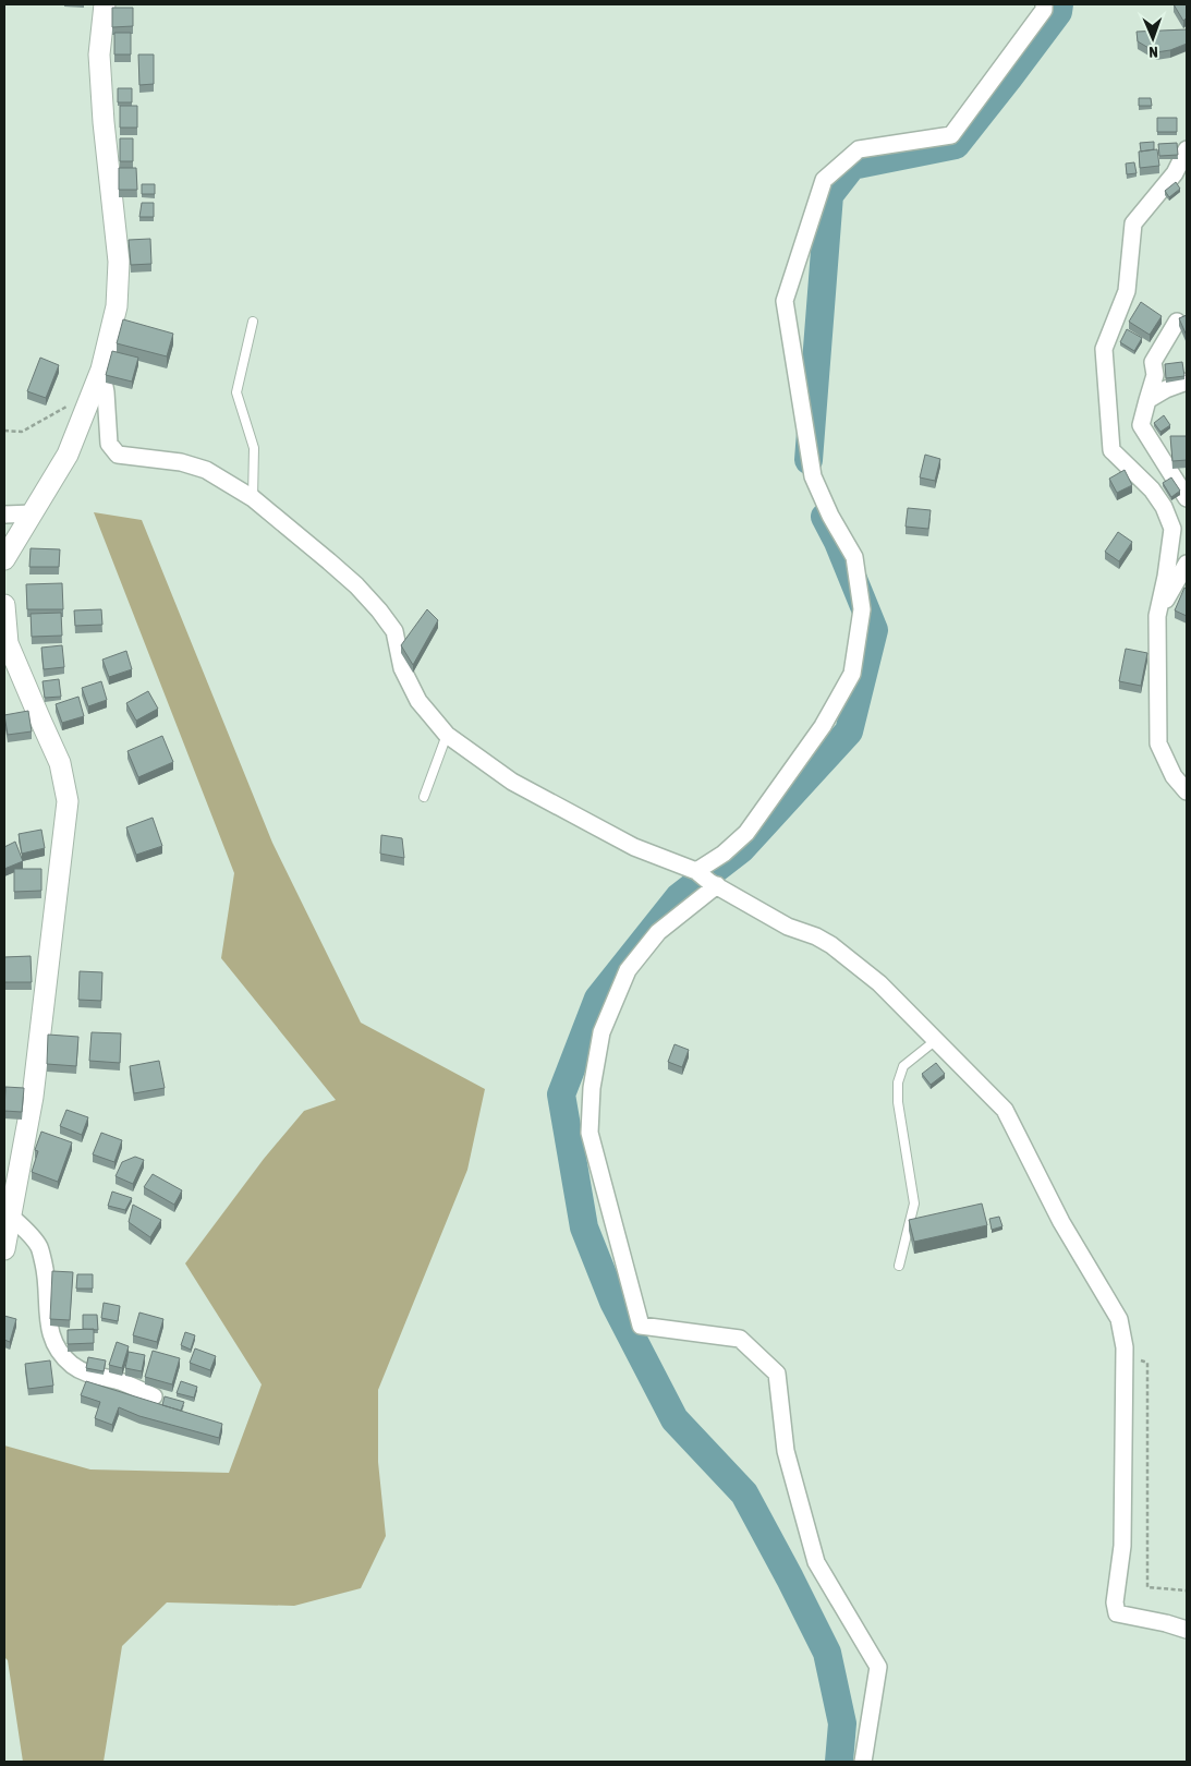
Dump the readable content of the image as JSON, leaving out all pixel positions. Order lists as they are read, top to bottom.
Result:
{
  "north": "bottom"
}
